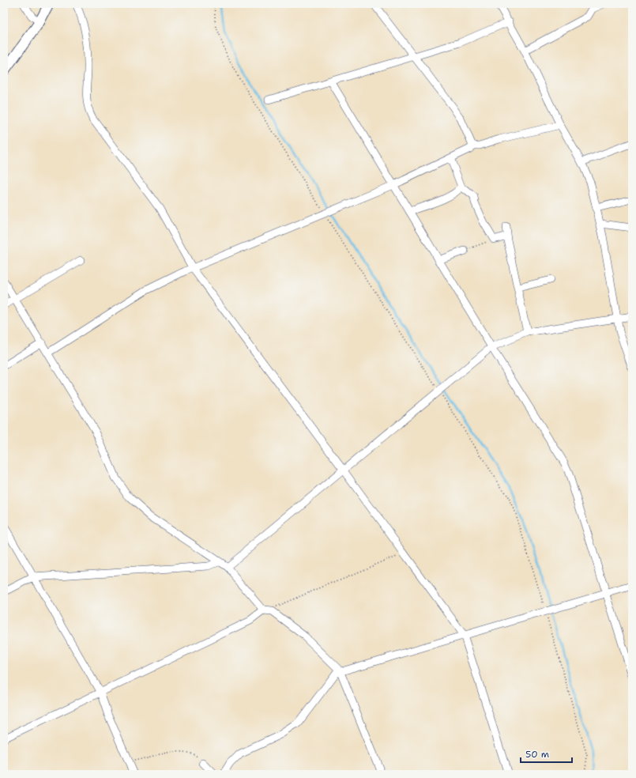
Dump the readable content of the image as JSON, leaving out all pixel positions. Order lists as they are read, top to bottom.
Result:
{
  "scale_bar": "50 m"
}
